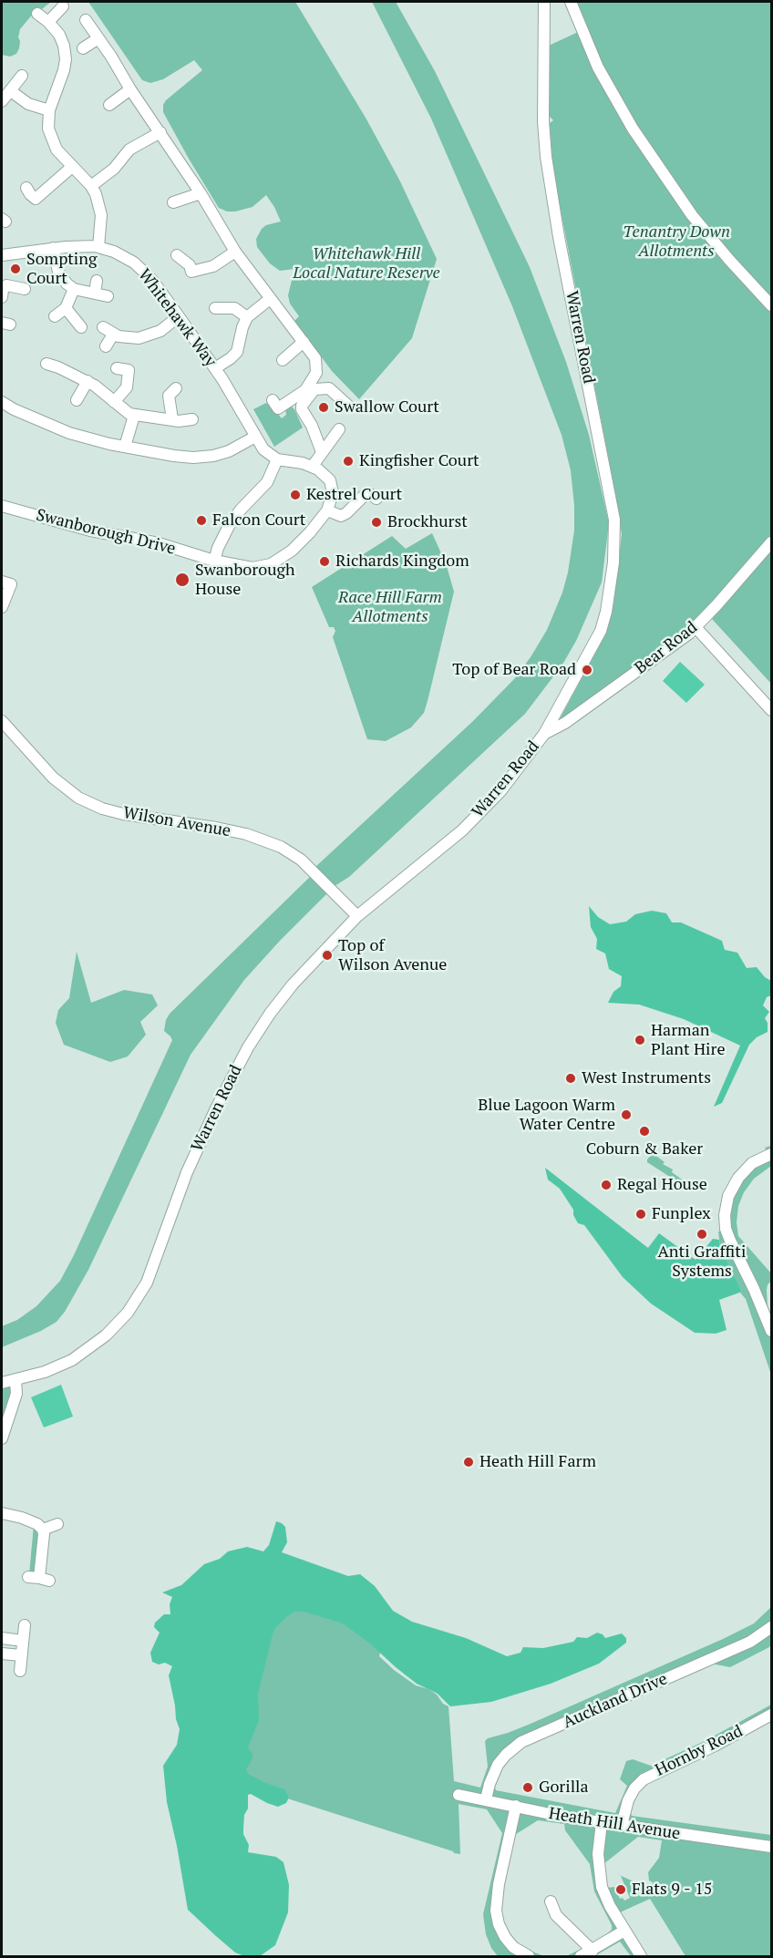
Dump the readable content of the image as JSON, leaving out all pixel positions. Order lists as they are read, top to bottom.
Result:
{
  "streets": {
    "street": [
      "Whitehawk Way",
      "Warren Road",
      "Swanborough Drive",
      "Bear Road",
      "Wilson Avenue",
      "Auckland Drive",
      "Hornby Road",
      "Heath Hill Avenue"
    ]
  },
  "crossings": [
    ["Warren Road", "Bear Road"],
    ["Warren Road", "Wilson Avenue"],
    ["Auckland Drive", "Heath Hill Avenue"],
    ["Hornby Road", "Heath Hill Avenue"]
  ],
  "parks": ["Tenantry Down Allotments", "Whitehawk Hill Local Nature Reserve", "Race Hill Farm Allotments"],
  "places": [
    "Sompting Court",
    "Swallow Court",
    "Kingfisher Court",
    "Kestrel Court",
    "Falcon Court",
    "Brockhurst",
    "Richards Kingdom",
    "Swanborough House",
    "Top of Bear Road",
    "Top of Wilson Avenue",
    "Harman Plant Hire",
    "West Instruments",
    "Blue Lagoon Warm Water Centre",
    "Coburn & Baker",
    "Regal House",
    "Funplex",
    "Anti Graffiti Systems",
    "Heath Hill Farm",
    "Gorilla",
    "Flats 9 - 15"
  ]
}
